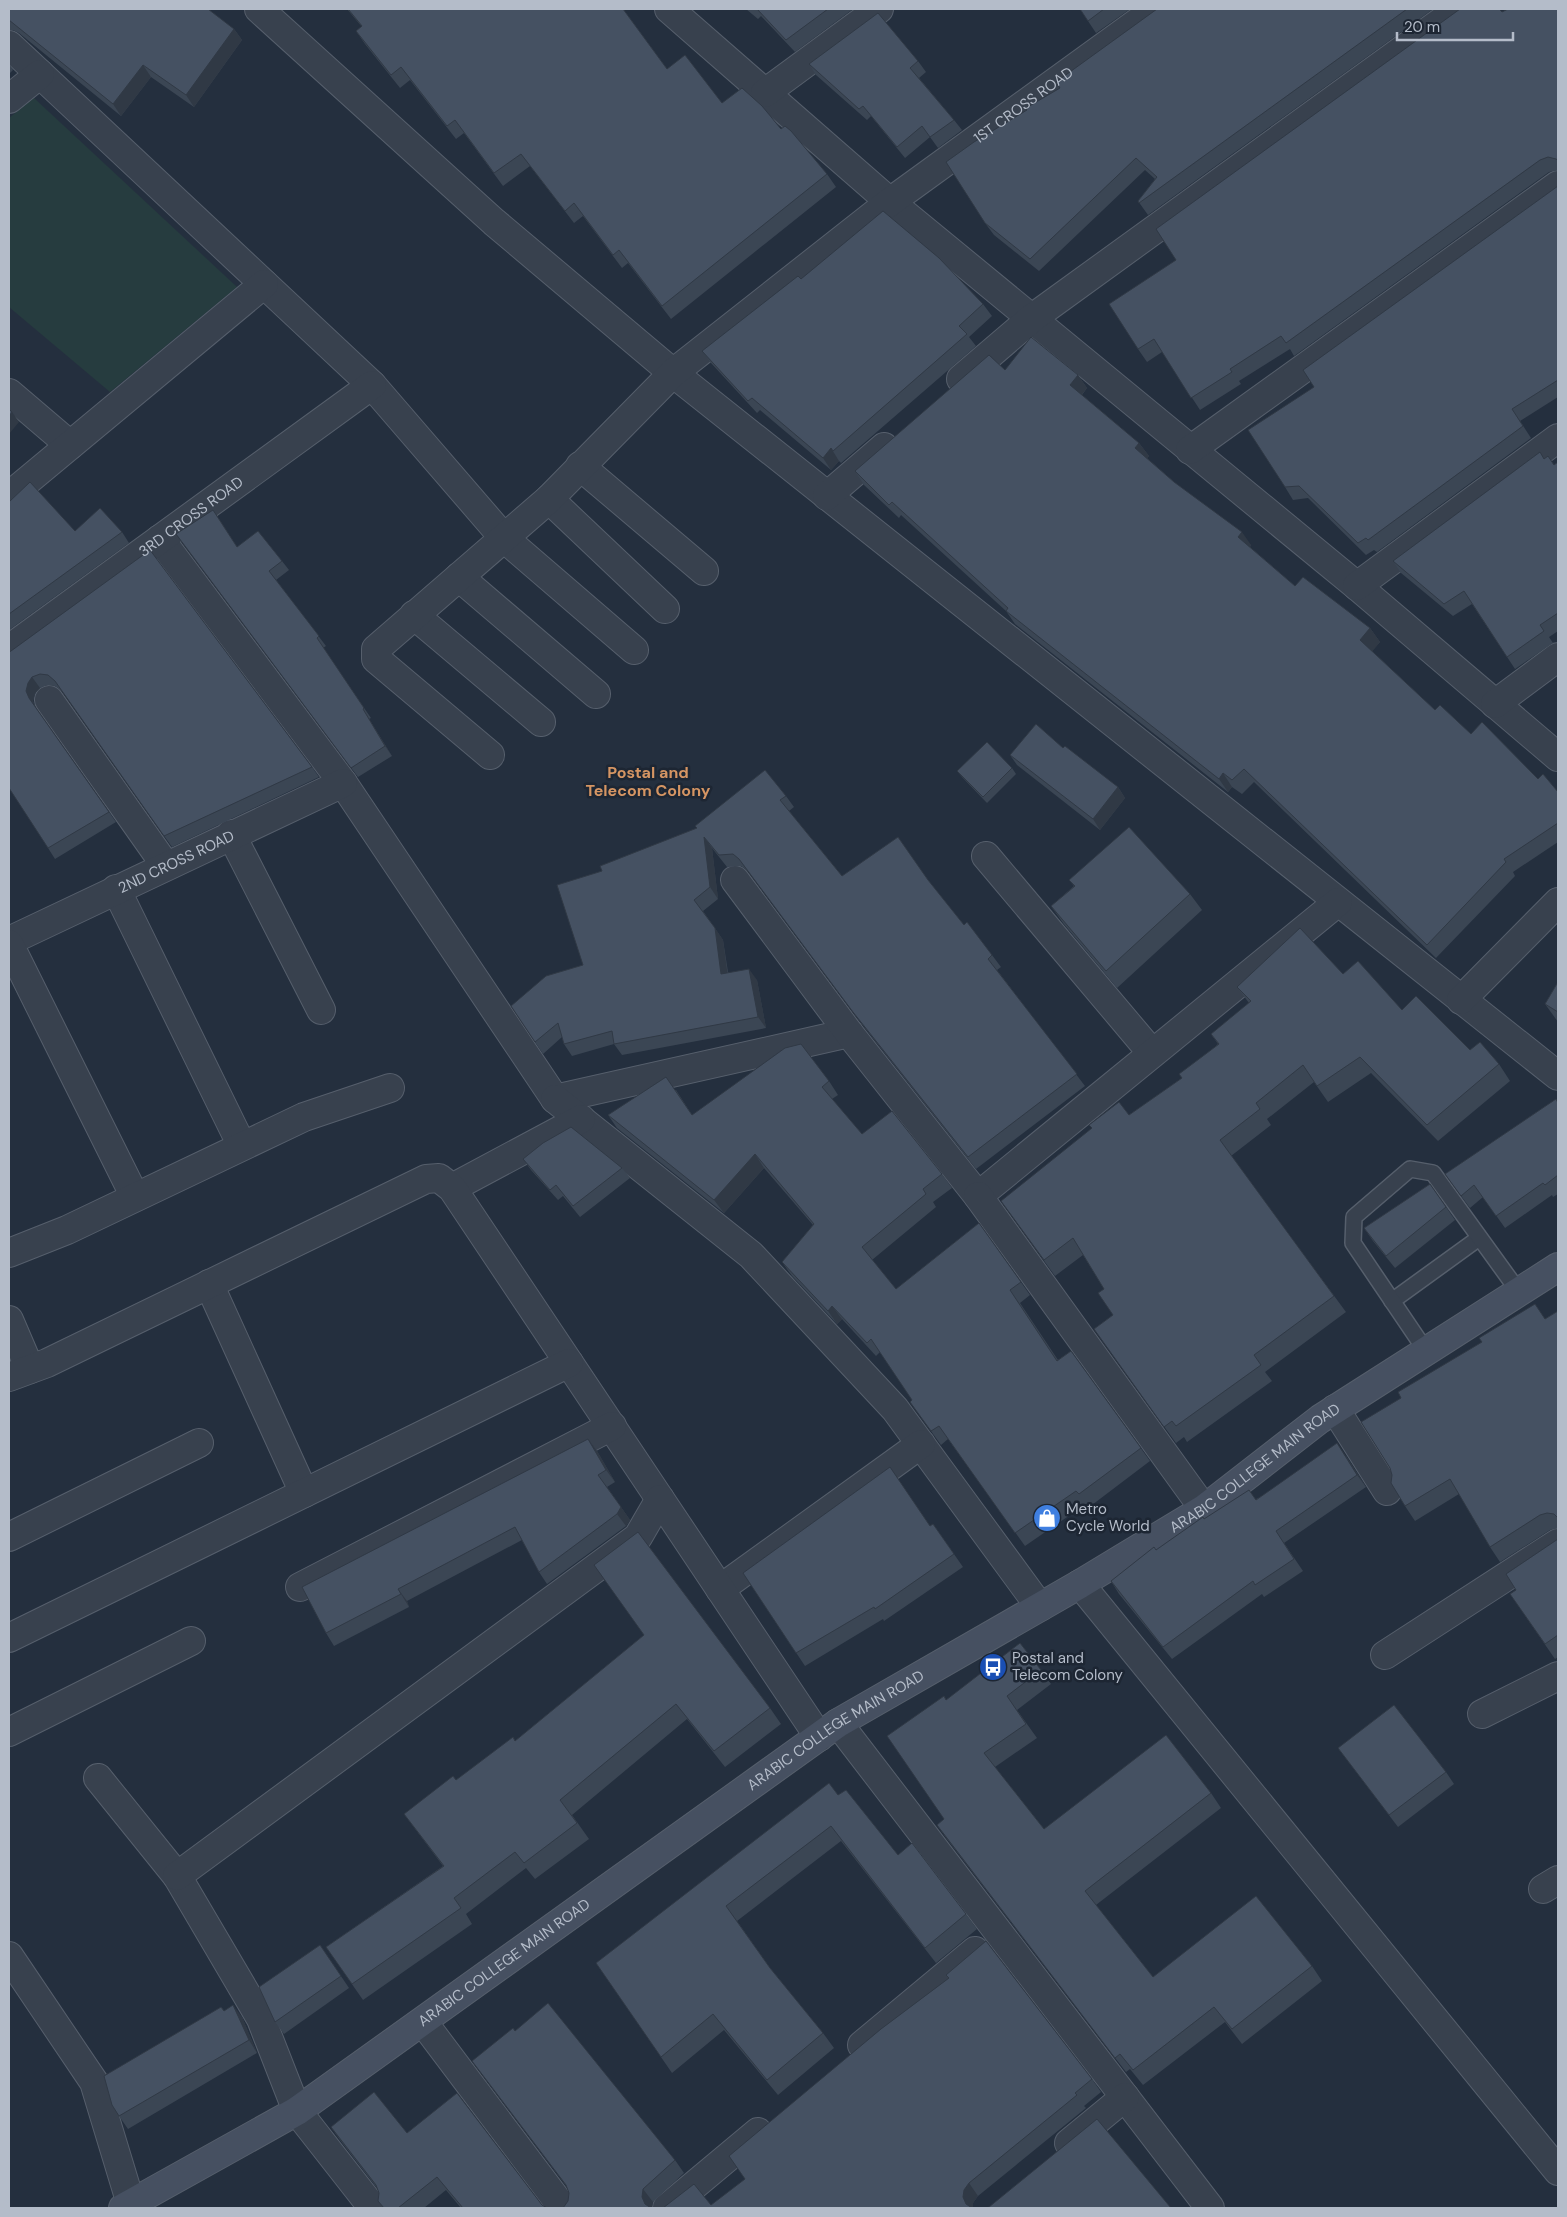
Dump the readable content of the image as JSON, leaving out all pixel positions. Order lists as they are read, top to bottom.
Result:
{
  "streets": {
    "main road": ["ARABIC COLLEGE MAIN ROAD"],
    "street": ["1ST CROSS ROAD", "3RD CROSS ROAD", "2ND CROSS ROAD"]
  },
  "districts": ["Postal and Telecom Colony"],
  "places": {
    "shop": ["Metro Cycle World"],
    "bus stop": ["Postal and Telecom Colony"]
  },
  "scale_bar": "20 m"
}
